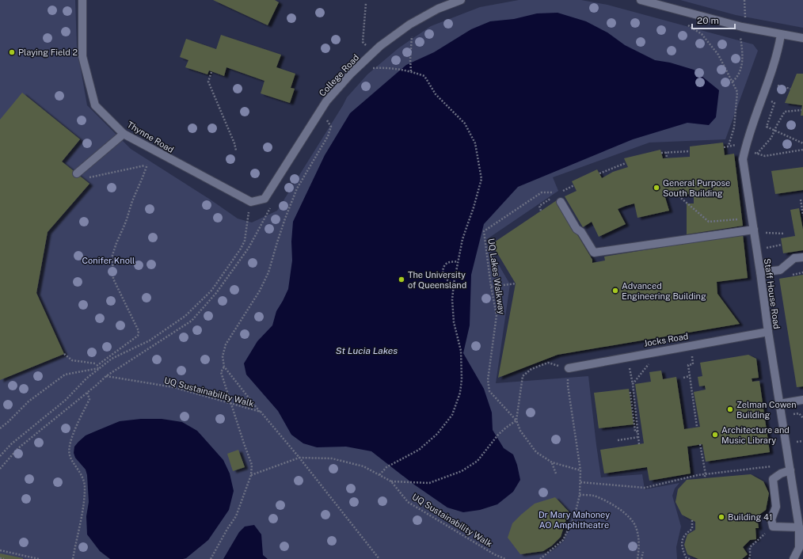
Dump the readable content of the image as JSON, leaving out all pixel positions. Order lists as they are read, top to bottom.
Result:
{
  "streets": {
    "street": [
      "College Road",
      "Thynne Road",
      "Staff House Road",
      "Jocks Road"
    ],
    "path": ["UQ Lakes Walkway", "UQ Sustainability Walk"]
  },
  "crossings": [
    ["College Road", "Thynne Road"],
    ["Staff House Road", "Jocks Road"]
  ],
  "water": ["St Lucia Lakes"],
  "parks": ["Conifer Knoll", "Dr Mary Mahoney AO Amphitheatre"],
  "places": [
    "Playing Field 2",
    "General Purpose South Building",
    "The University of Queensland",
    "Advanced Engineering Building",
    "Zelman Cowen Building",
    "Architecture and Music Library",
    "Building 41"
  ],
  "scale_bar": "20 m"
}
